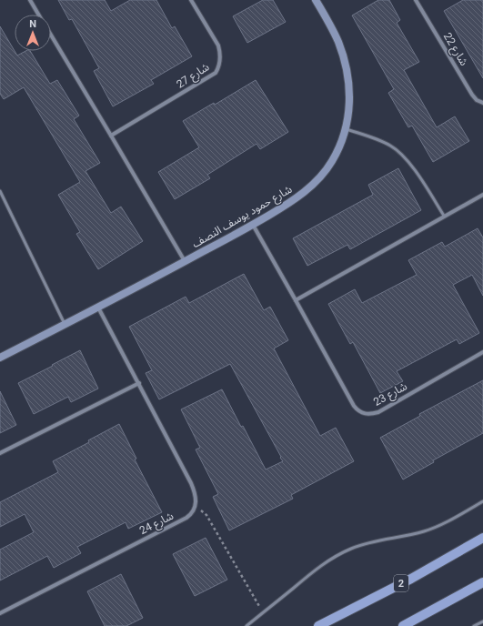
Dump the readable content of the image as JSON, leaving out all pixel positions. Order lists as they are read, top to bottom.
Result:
{
  "streets": {
    "main road": ["2"],
    "street": [
      "شارع 22",
      "شارع 27",
      "شارع حمود يوسف النصف",
      "شارع 23",
      "شارع 24"
    ]
  },
  "crossings": [
    ["شارع حمود يوسف النصف", "شارع 23"]
  ],
  "north": "top"
}
